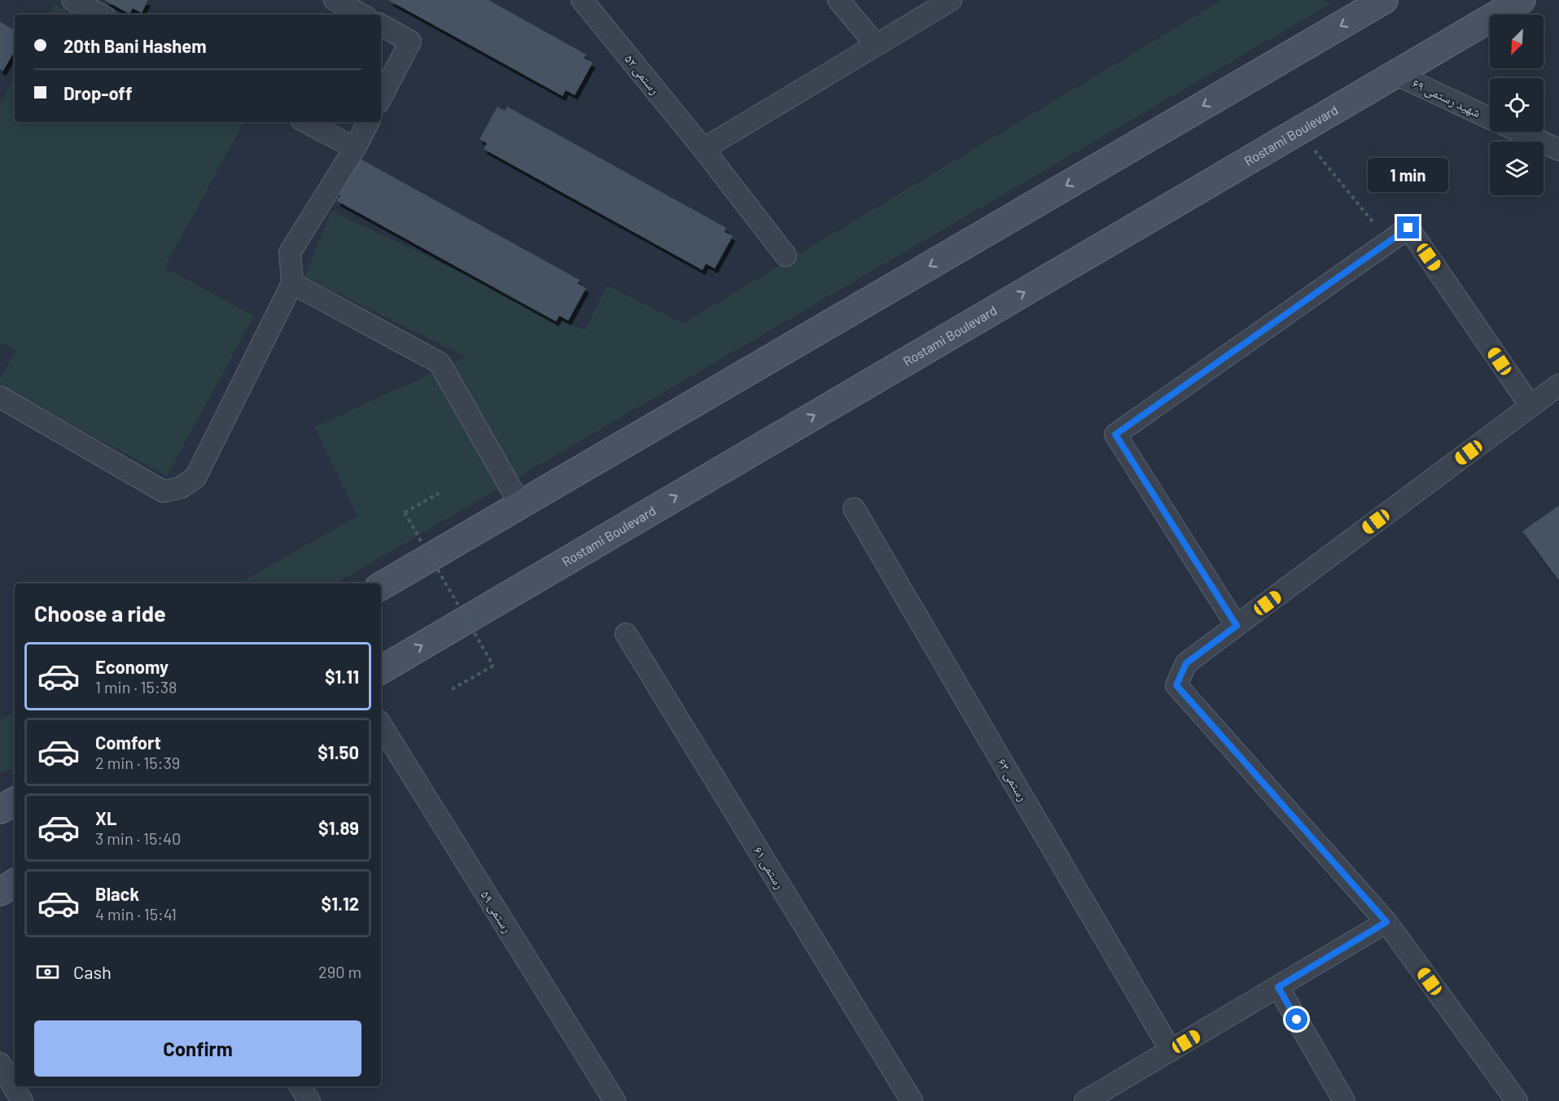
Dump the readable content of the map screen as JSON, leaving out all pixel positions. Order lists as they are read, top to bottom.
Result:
{
  "streets": {
    "main road": ["Rostami Boulevard"],
    "street": [
      "رستمی ۵۲",
      "شهید رستمی ۶۹",
      "رستمی ۶۳",
      "رستمی ۶۱",
      "رستمی ۵۹"
    ]
  },
  "crossings": [
    ["شهید رستمی ۶۹", "Rostami Boulevard"]
  ],
  "north": "bottom left",
  "page": {
    "banner": ["20th Bani Hashem", "Drop-off"],
    "bubble": "1 min",
    "heading": "Choose a ride",
    "list": [
      {
        "name": "Economy",
        "note": "1 min · 15:38",
        "value": "$1.11"
      },
      {
        "name": "Comfort",
        "note": "2 min · 15:39",
        "value": "$1.50"
      },
      {
        "name": "XL",
        "note": "3 min · 15:40",
        "value": "$1.89"
      },
      {
        "name": "Black",
        "note": "4 min · 15:41",
        "value": "$1.12"
      }
    ],
    "pay": ["Cash", "290 m"],
    "buttons": "Confirm"
  }
}
